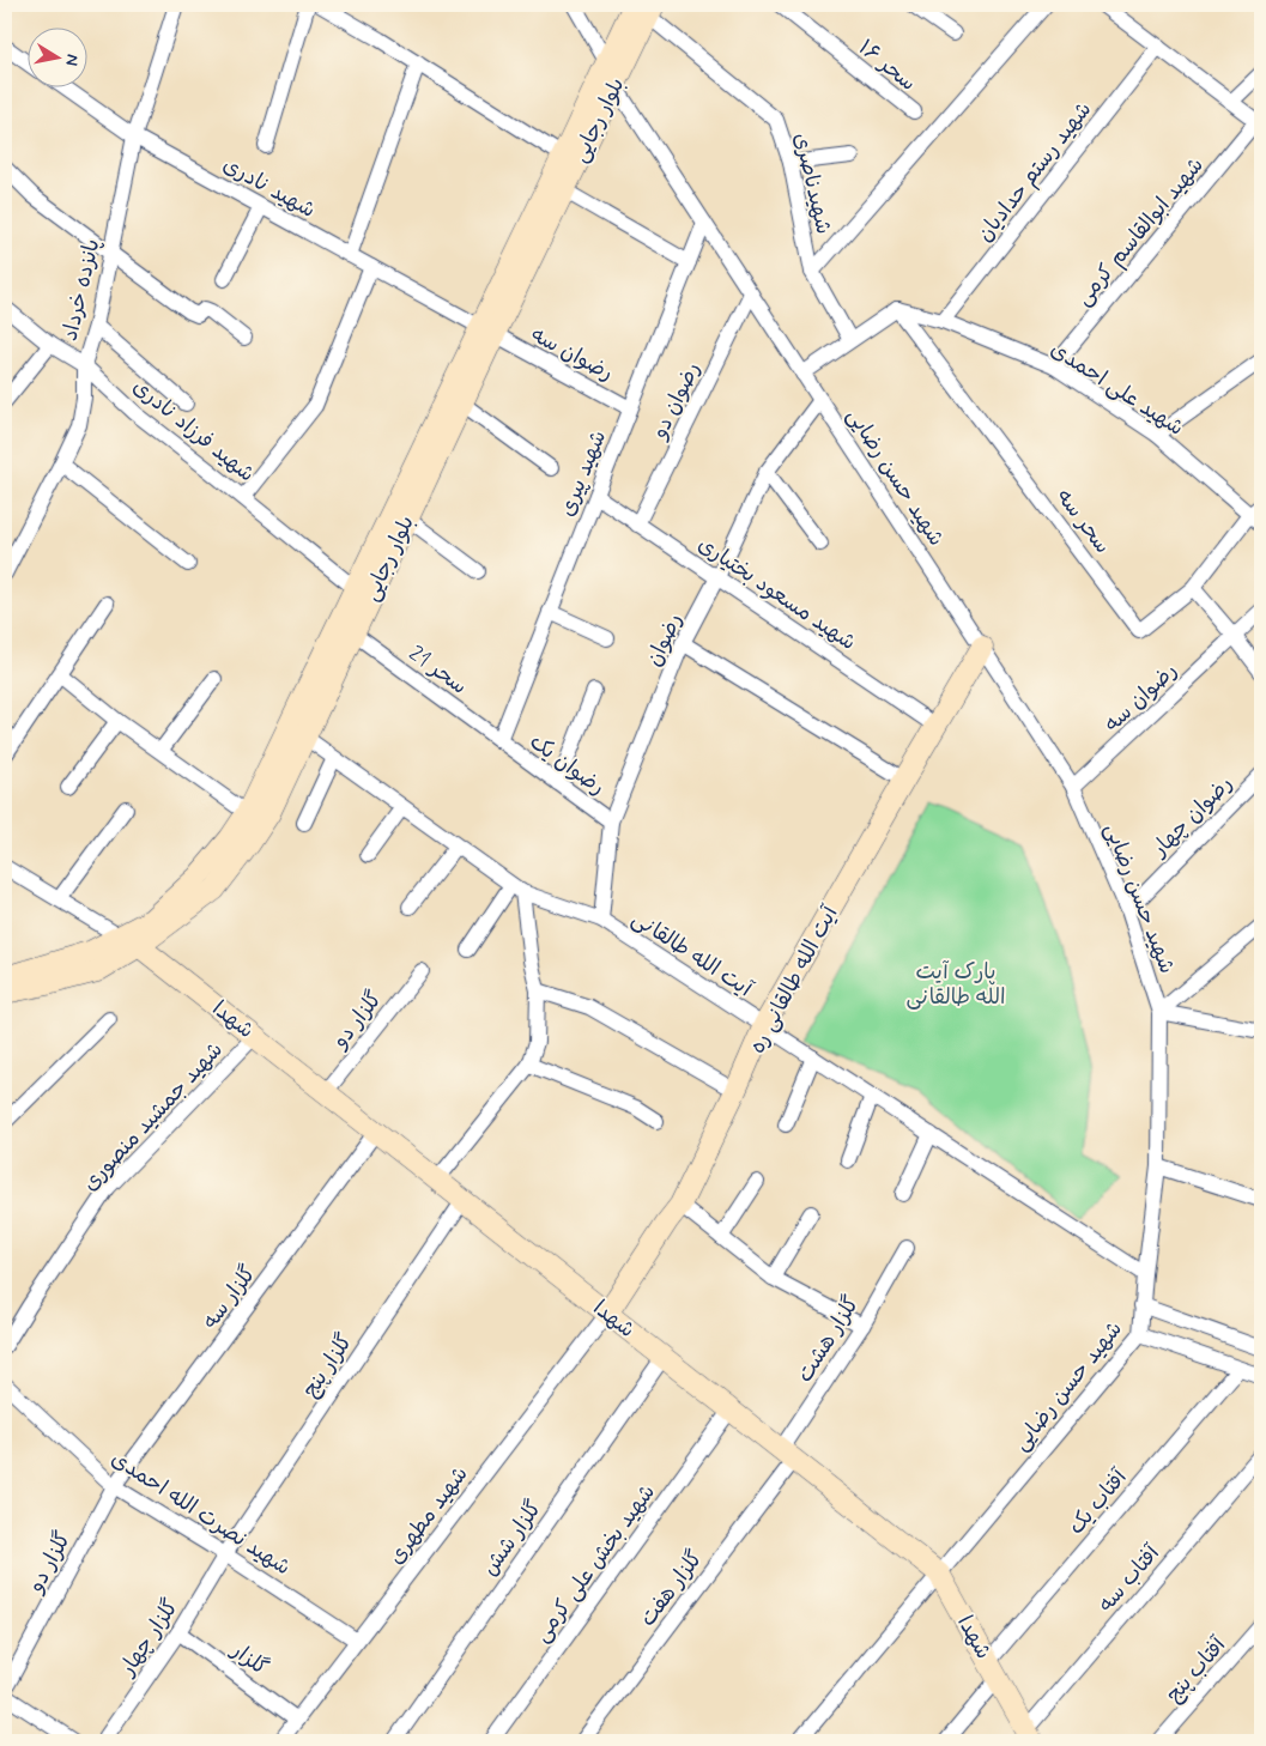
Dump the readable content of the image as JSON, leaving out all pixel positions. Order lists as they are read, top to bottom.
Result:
{
  "streets": {
    "main road": ["بلوار رجایی", "آیت الله طالقانی ره", "شهدا"],
    "street": [
      "سحر ۱۶",
      "شهید رستم حدادیان",
      "شهیدناصری",
      "شهید نادری",
      "شهید ابوالقاسم کرمی",
      "پانزده خرداد",
      "رضوان سه",
      "شهید علی احمدی",
      "رضوان دو",
      "شهید فرزاد نادری",
      "شهید پیری",
      "شهید حسن رضایی",
      "سحر سه",
      "شهید مسعود بختیاری",
      "رضوان",
      "سحر 21",
      "رضوان یک",
      "رضوان چهار",
      "آیت الله طالقانی",
      "گلزار دو",
      "شهید جمشید منصوری",
      "گلزار سه",
      "گلزار هشت",
      "گلزار پنج",
      "آفتاب یک",
      "شهید نصرت الله احمدی",
      "شهید مطهری",
      "گلزار شش",
      "شهید بخش علی کرمی",
      "آفتاب سه",
      "گلزار هفت",
      "گلزار چهار",
      "گلزار",
      "آفتاب پنج"
    ]
  },
  "crossings": [
    ["بلوار رجایی", "شهیدناصری"],
    ["بلوار رجایی", "شهید نادری"],
    ["بلوار رجایی", "رضوان سه"],
    ["بلوار رجایی", "شهید فرزاد نادری"],
    ["بلوار رجایی", "شهید حسن رضایی"],
    ["بلوار رجایی", "سحر 21"],
    ["بلوار رجایی", "آیت الله طالقانی"],
    ["بلوار رجایی", "شهدا"],
    ["شهید رستم حدادیان", "شهید علی احمدی"],
    ["شهید نادری", "پانزده خرداد"],
    ["شهید نادری", "رضوان سه"],
    ["شهید ابوالقاسم کرمی", "شهید علی احمدی"],
    ["پانزده خرداد", "شهید فرزاد نادری"],
    ["رضوان سه", "شهید پیری"],
    ["رضوان سه", "شهید حسن رضایی"],
    ["شهید علی احمدی", "سحر سه"],
    ["رضوان دو", "شهید حسن رضایی"],
    ["رضوان دو", "شهید مسعود بختیاری"],
    ["شهید پیری", "شهید حسن رضایی"],
    ["شهید پیری", "شهید مسعود بختیاری"],
    ["شهید پیری", "سحر 21"],
    ["شهید پیری", "رضوان یک"],
    ["شهید حسن رضایی", "رضوان"],
    ["شهید حسن رضایی", "رضوان چهار"],
    ["شهید حسن رضایی", "آیت الله طالقانی"],
    ["شهید حسن رضایی", "آیت الله طالقانی ره"],
    ["شهید حسن رضایی", "شهدا"],
    ["شهید مسعود بختیاری", "رضوان"],
    ["شهید مسعود بختیاری", "آیت الله طالقانی ره"],
    ["رضوان", "رضوان یک"],
    ["رضوان", "آیت الله طالقانی"],
    ["سحر 21", "رضوان یک"],
    ["آیت الله طالقانی", "آیت الله طالقانی ره"],
    ["آیت الله طالقانی ره", "شهدا"],
    ["آیت الله طالقانی ره", "شهید مطهری"],
    ["شهدا", "گلزار دو"],
    ["شهدا", "شهید جمشید منصوری"],
    ["شهدا", "گلزار سه"],
    ["شهدا", "گلزار هشت"],
    ["شهدا", "گلزار پنج"],
    ["شهدا", "آفتاب یک"],
    ["شهدا", "شهید مطهری"],
    ["شهدا", "گلزار شش"],
    ["شهدا", "شهید بخش علی کرمی"],
    ["شهدا", "آفتاب سه"],
    ["شهدا", "گلزار هفت"],
    ["گلزار دو", "گلزار سه"],
    ["گلزار دو", "شهید نصرت الله احمدی"],
    ["گلزار سه", "شهید نصرت الله احمدی"],
    ["گلزار هشت", "گلزار هفت"],
    ["گلزار پنج", "شهید نصرت الله احمدی"],
    ["گلزار پنج", "گلزار چهار"],
    ["شهید نصرت الله احمدی", "شهید مطهری"],
    ["شهید نصرت الله احمدی", "گلزار چهار"],
    ["شهید مطهری", "گلزار"],
    ["گلزار چهار", "گلزار"]
  ],
  "parks": ["پارک آیت الله طالقانی"],
  "north": "right"
}
